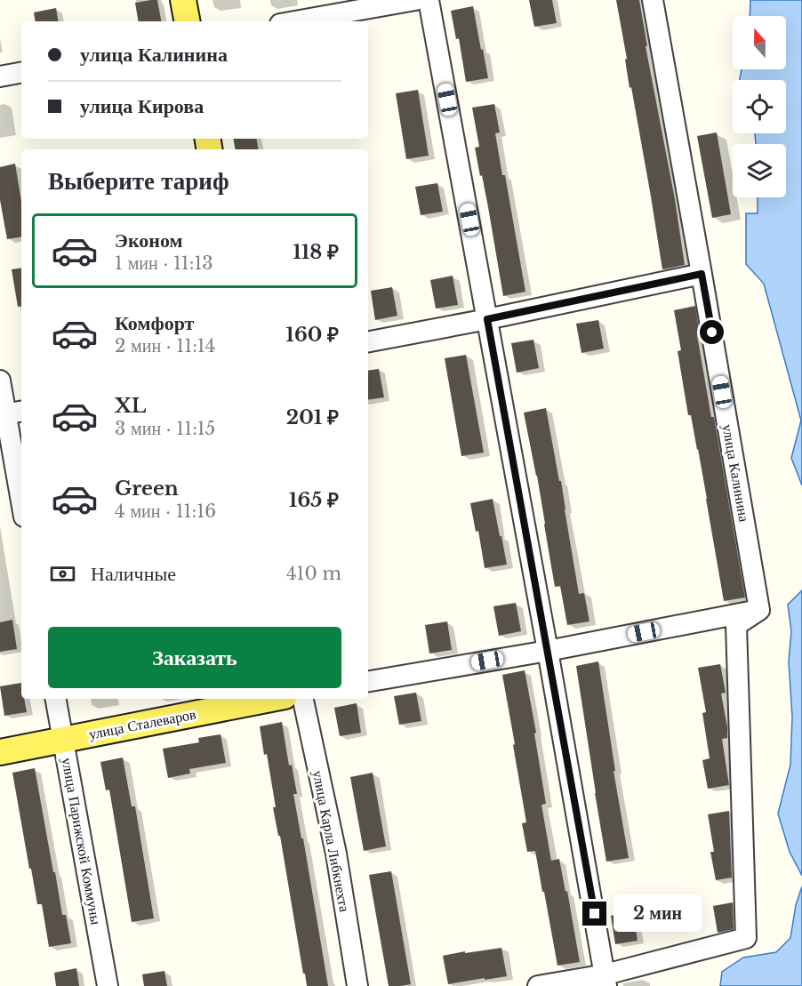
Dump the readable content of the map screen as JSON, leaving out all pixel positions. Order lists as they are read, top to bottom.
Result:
{
  "streets": {
    "main road": ["улица Сталеваров"],
    "street": ["улица Калинина", "улица Парижской Коммуны", "улица Карла Либкнехта"]
  },
  "crossings": [
    ["улица Сталеваров", "улица Парижской Коммуны"]
  ],
  "north": "top",
  "page": {
    "banner": ["улица Калинина", "улица Кирова"],
    "heading": "Выберите тариф",
    "list": [
      {
        "name": "Эконом",
        "note": "1 мин · 11:13",
        "value": "118 ₽"
      },
      {
        "name": "Комфорт",
        "note": "2 мин · 11:14",
        "value": "160 ₽"
      },
      {
        "name": "XL",
        "note": "3 мин · 11:15",
        "value": "201 ₽"
      },
      {
        "name": "Green",
        "note": "4 мин · 11:16",
        "value": "165 ₽"
      }
    ],
    "pay": ["Наличные", "410 m"],
    "buttons": "Заказать",
    "bubble": "2 мин"
  }
}
